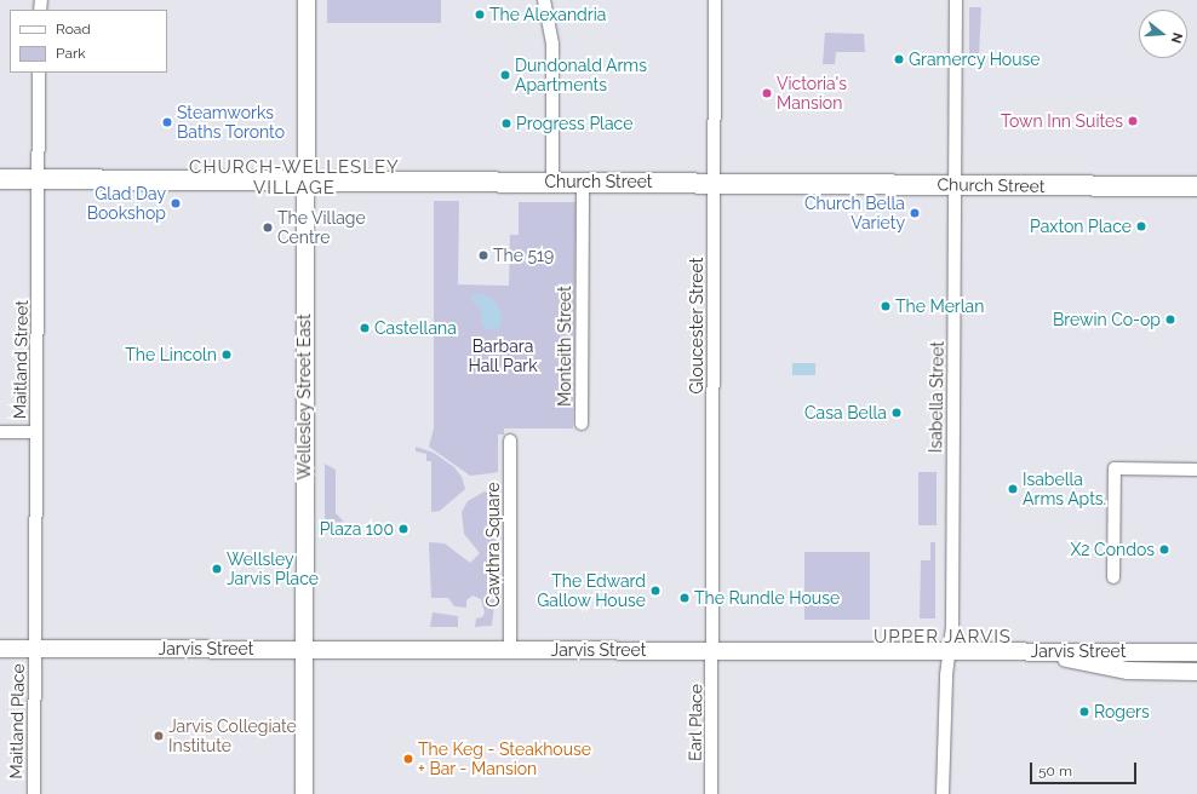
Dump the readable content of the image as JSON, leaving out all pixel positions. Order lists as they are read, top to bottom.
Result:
{
  "streets": {
    "main road": ["Church Street", "Wellesley Street East", "Jarvis Street"],
    "street": [
      "Gloucester Street",
      "Monteith Street",
      "Maitland Street",
      "Isabella Street",
      "Cawthra Square",
      "Maitland Place",
      "Earl Place"
    ]
  },
  "crossings": [
    ["Church Street", "Gloucester Street"],
    ["Church Street", "Monteith Street"],
    ["Church Street", "Maitland Street"],
    ["Church Street", "Wellesley Street East"],
    ["Church Street", "Isabella Street"],
    ["Gloucester Street", "Jarvis Street"],
    ["Gloucester Street", "Earl Place"],
    ["Maitland Street", "Jarvis Street"],
    ["Maitland Street", "Maitland Place"],
    ["Wellesley Street East", "Jarvis Street"],
    ["Isabella Street", "Jarvis Street"],
    ["Cawthra Square", "Jarvis Street"],
    ["Jarvis Street", "Maitland Place"],
    ["Jarvis Street", "Earl Place"]
  ],
  "districts": ["CHURCH-WELLESLEY VILLAGE", "UPPER JARVIS"],
  "parks": ["Barbara Hall Park"],
  "places": [
    "The Alexandria",
    "Gramercy House",
    "Dundonald Arms Apartments",
    "Victoria's Mansion",
    "Town Inn Suites",
    "Steamworks Baths Toronto",
    "Progress Place",
    "Glad Day Bookshop",
    "Church Bella Variety",
    "Paxton Place",
    "The Village Centre",
    "The 519",
    "The Merlan",
    "Brewin Co-op",
    "Castellana",
    "The Lincoln",
    "Casa Bella",
    "Isabella Arms Apts.",
    "Plaza 100",
    "X2 Condos",
    "Wellsley Jarvis Place",
    "The Edward Gallow House",
    "The Rundle House",
    "Rogers",
    "Jarvis Collegiate Institute",
    "The Keg - Steakhouse + Bar - Mansion"
  ],
  "legend": ["Road", "Park"],
  "scale_bar": "50 m",
  "north": "right"
}
